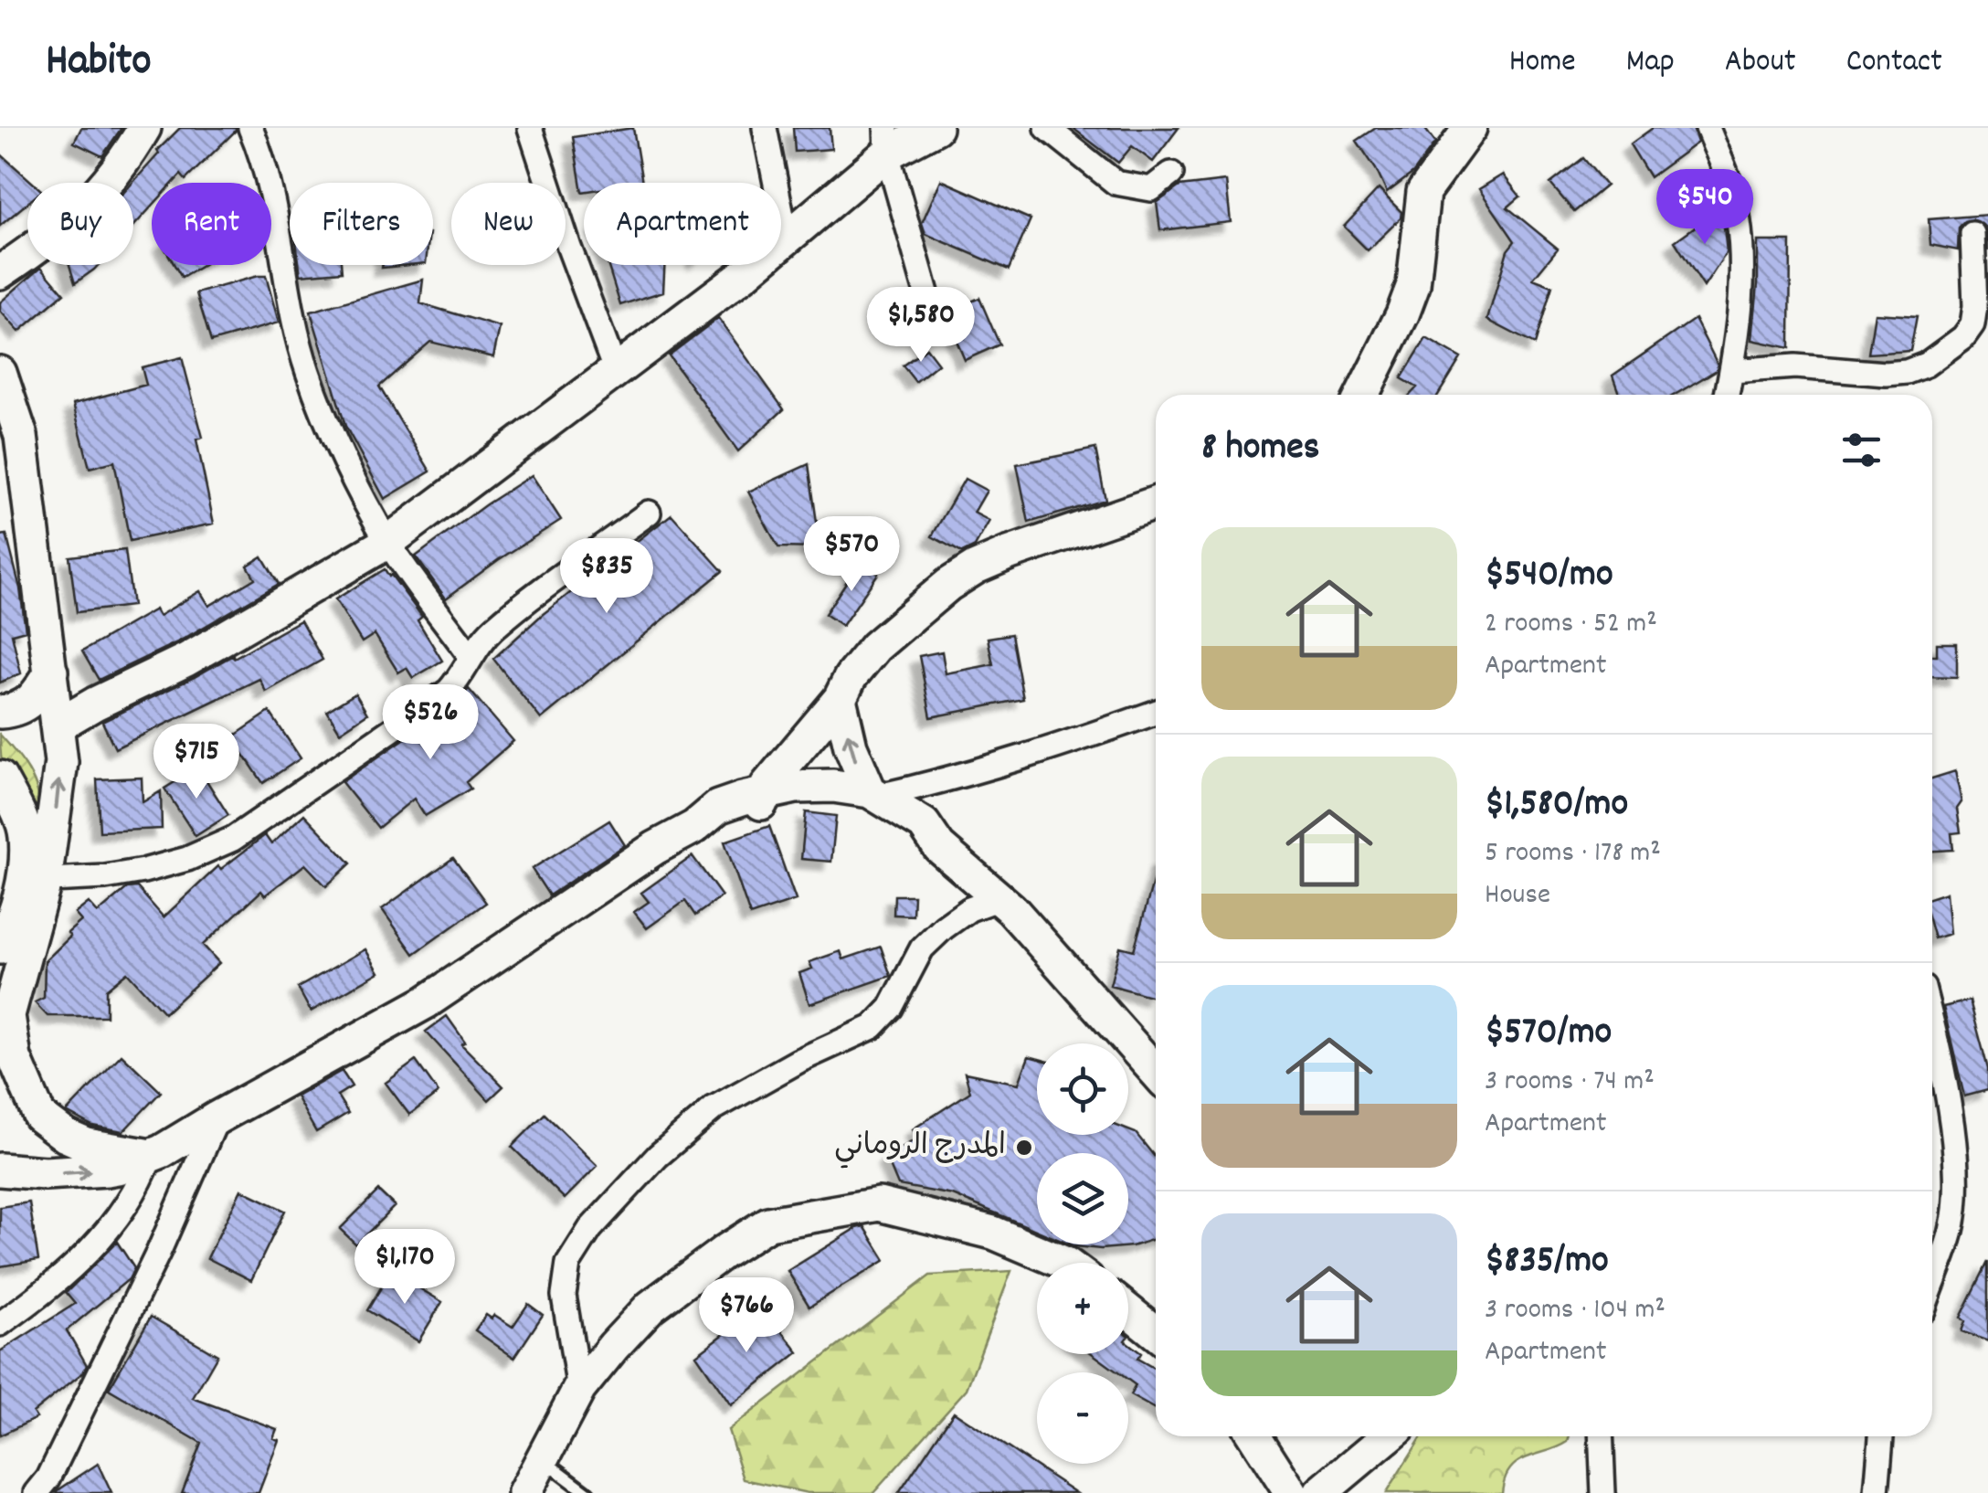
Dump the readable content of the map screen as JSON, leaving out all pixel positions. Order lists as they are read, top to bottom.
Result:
{
  "places": ["المدرج الروماني"],
  "page": {
    "header": "Habito",
    "nav": [
      "Home",
      "Map",
      "About",
      "Contact"
    ],
    "price": [
      "$540",
      "$1,580",
      "$570",
      "$835",
      "$526",
      "$715",
      "$1,170",
      "$766"
    ],
    "chip": [
      "Buy",
      "Rent",
      "Filters",
      "New",
      "Apartment"
    ],
    "heading": "8 homes",
    "list": [
      {
        "name": "$540/mo",
        "note": "2 rooms · 52 m² · Apartment"
      },
      {
        "name": "$1,580/mo",
        "note": "5 rooms · 178 m² · House"
      },
      {
        "name": "$570/mo",
        "note": "3 rooms · 74 m² · Apartment"
      },
      {
        "name": "$835/mo",
        "note": "3 rooms · 104 m² · Apartment"
      }
    ],
    "map_buttons": ["+", "−"]
  }
}
